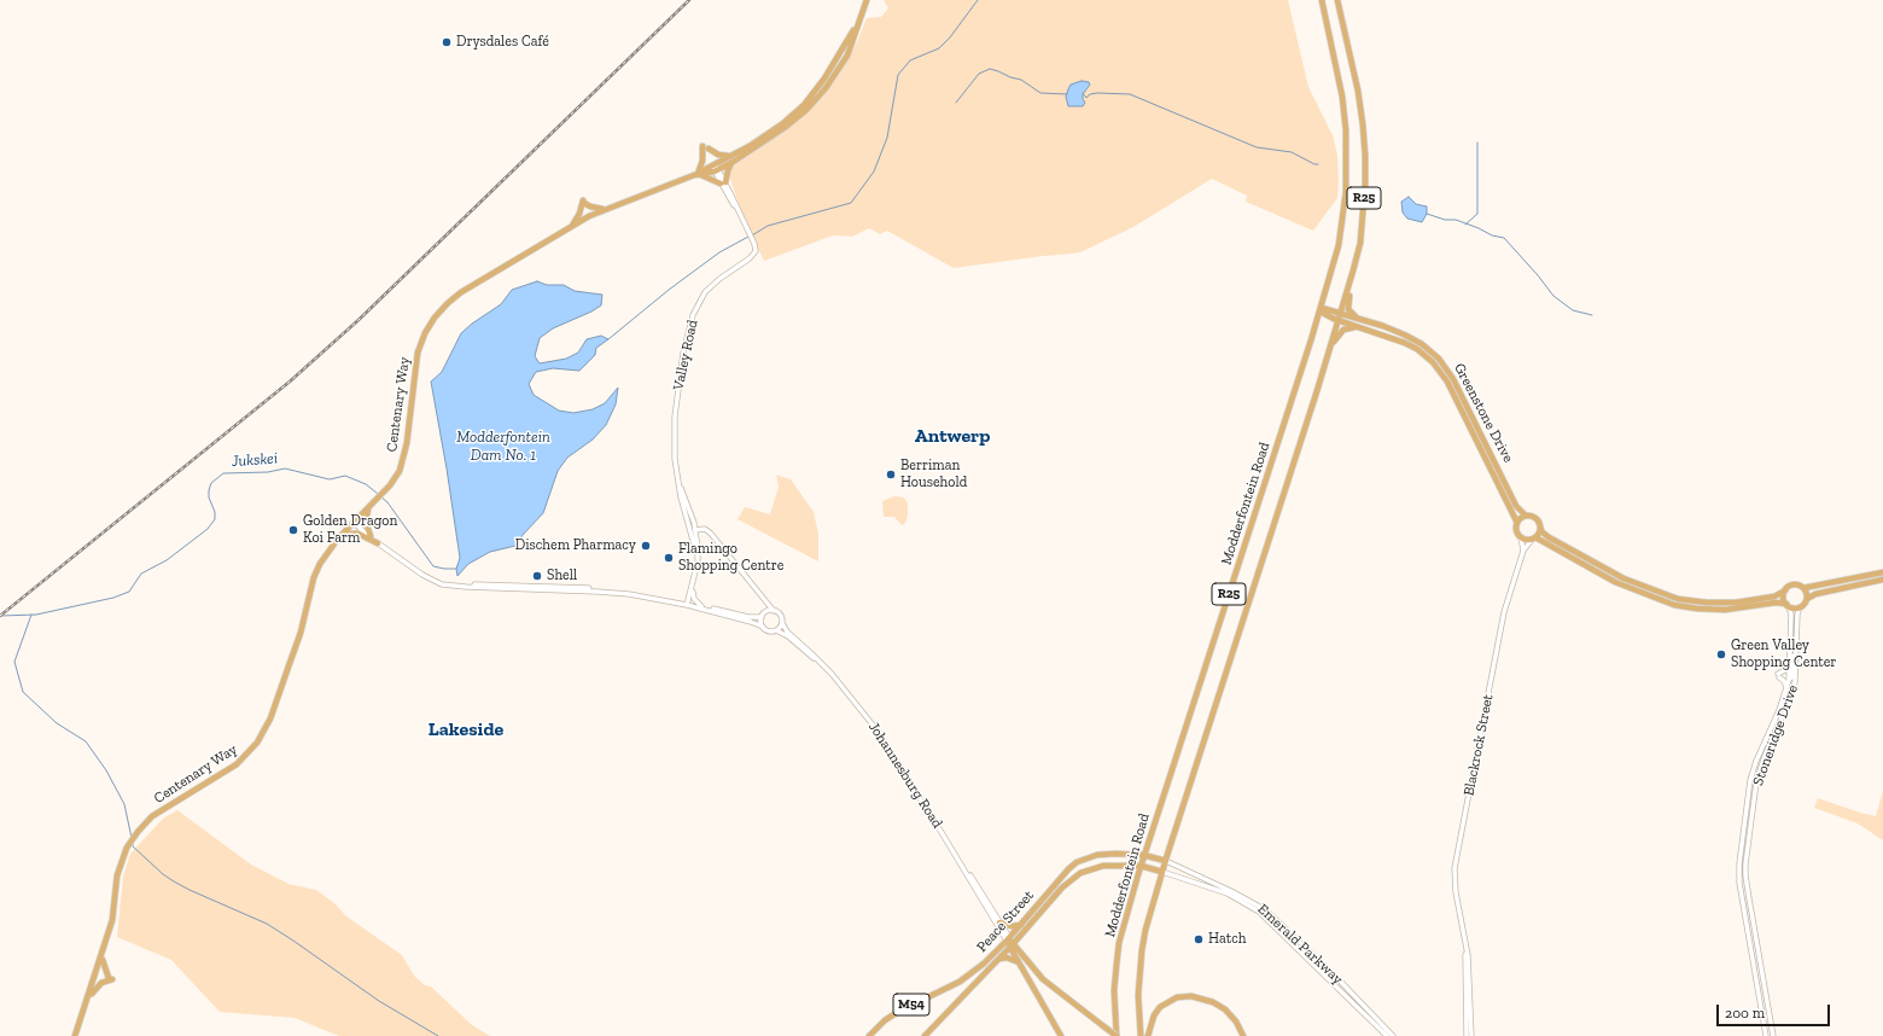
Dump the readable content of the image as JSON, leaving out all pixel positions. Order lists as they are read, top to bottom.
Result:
{
  "streets": {
    "main road": [
      "R25",
      "Centenary Way",
      "Greenstone Drive",
      "Modderfontein Road",
      "Peace Street",
      "M54"
    ],
    "street": [
      "Valley Road",
      "Stoneridge Drive",
      "Blackrock Street",
      "Johannesburg Road",
      "Emerald Parkway"
    ]
  },
  "crossings": [
    ["R25", "Greenstone Drive"],
    ["R25", "Peace Street"],
    ["R25", "Emerald Parkway"],
    ["R25", "M54"],
    ["Greenstone Drive", "Modderfontein Road"],
    ["Greenstone Drive", "Blackrock Street"],
    ["Modderfontein Road", "Peace Street"],
    ["Modderfontein Road", "M54"],
    ["Johannesburg Road", "Peace Street"],
    ["Peace Street", "Emerald Parkway"],
    ["Peace Street", "M54"],
    ["Emerald Parkway", "M54"]
  ],
  "districts": ["Antwerp", "Lakeside"],
  "water": ["Modderfontein Dam No. 1", "Jukskei"],
  "places": [
    "Drysdales Café",
    "Berriman Household",
    "Golden Dragon Koi Farm",
    "Dischem Pharmacy",
    "Flamingo Shopping Centre",
    "Shell",
    "Green Valley Shopping Center",
    "Hatch"
  ],
  "scale_bar": "200 m"
}
